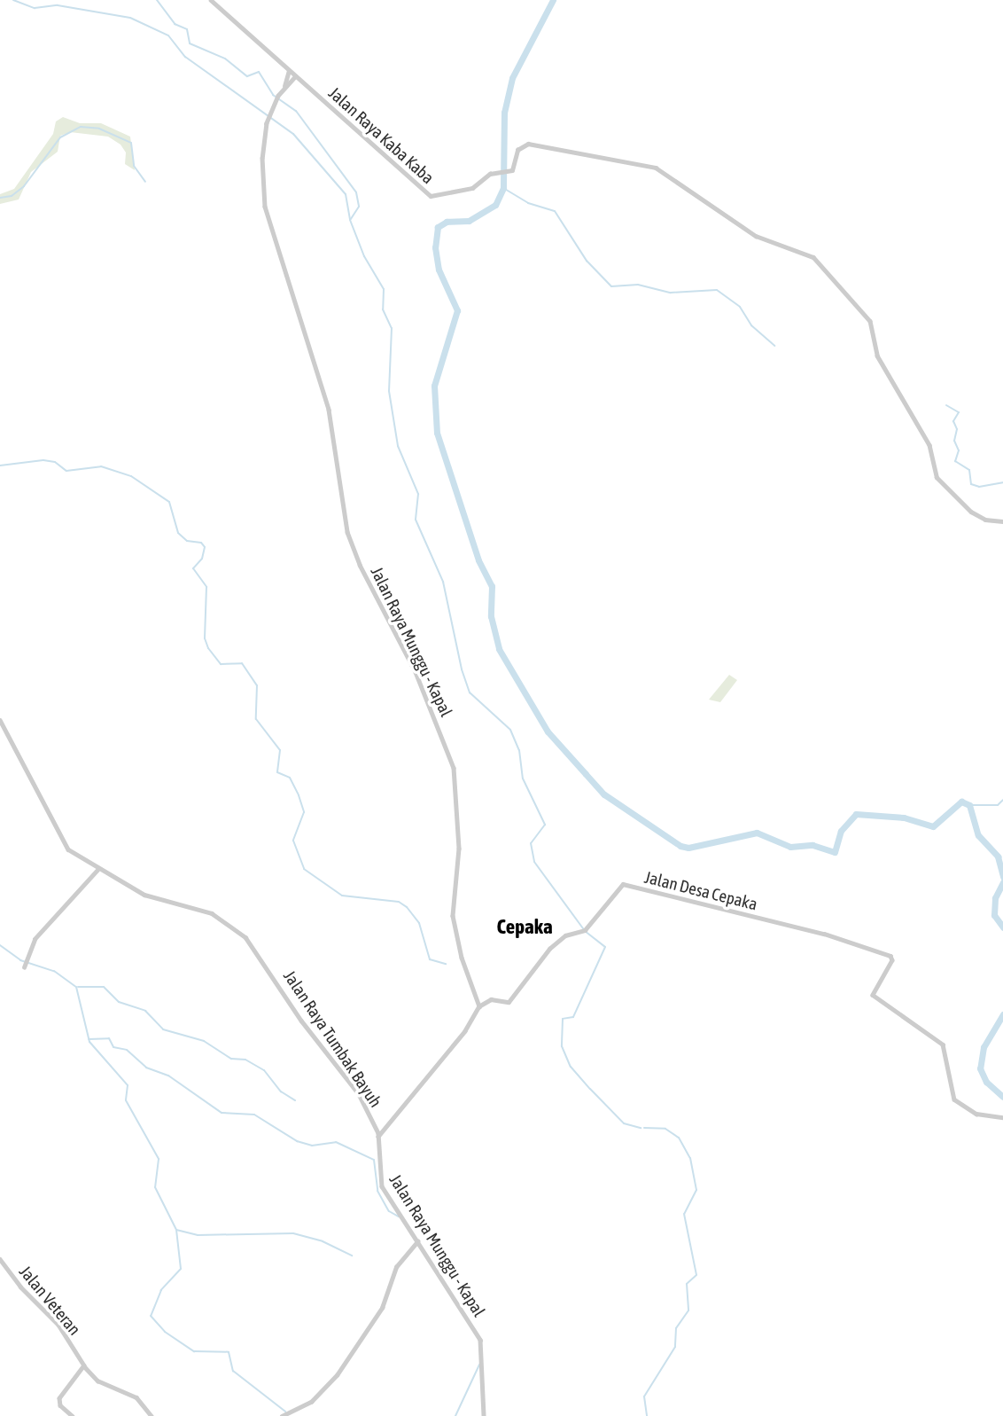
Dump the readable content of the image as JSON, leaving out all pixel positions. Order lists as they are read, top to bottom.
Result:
{
  "streets": {
    "street": [
      "Jalan Raya Kaba Kaba",
      "Jalan Raya Munggu - Kapal",
      "Jalan Desa Cepaka",
      "Jalan Raya Tumbak Bayuh",
      "Jalan Veteran"
    ]
  },
  "crossings": [
    ["Jalan Raya Kaba Kaba", "Jalan Raya Munggu - Kapal"],
    ["Jalan Raya Munggu - Kapal", "Jalan Desa Cepaka"],
    ["Jalan Raya Munggu - Kapal", "Jalan Raya Tumbak Bayuh"]
  ],
  "districts": ["Cepaka"]
}
